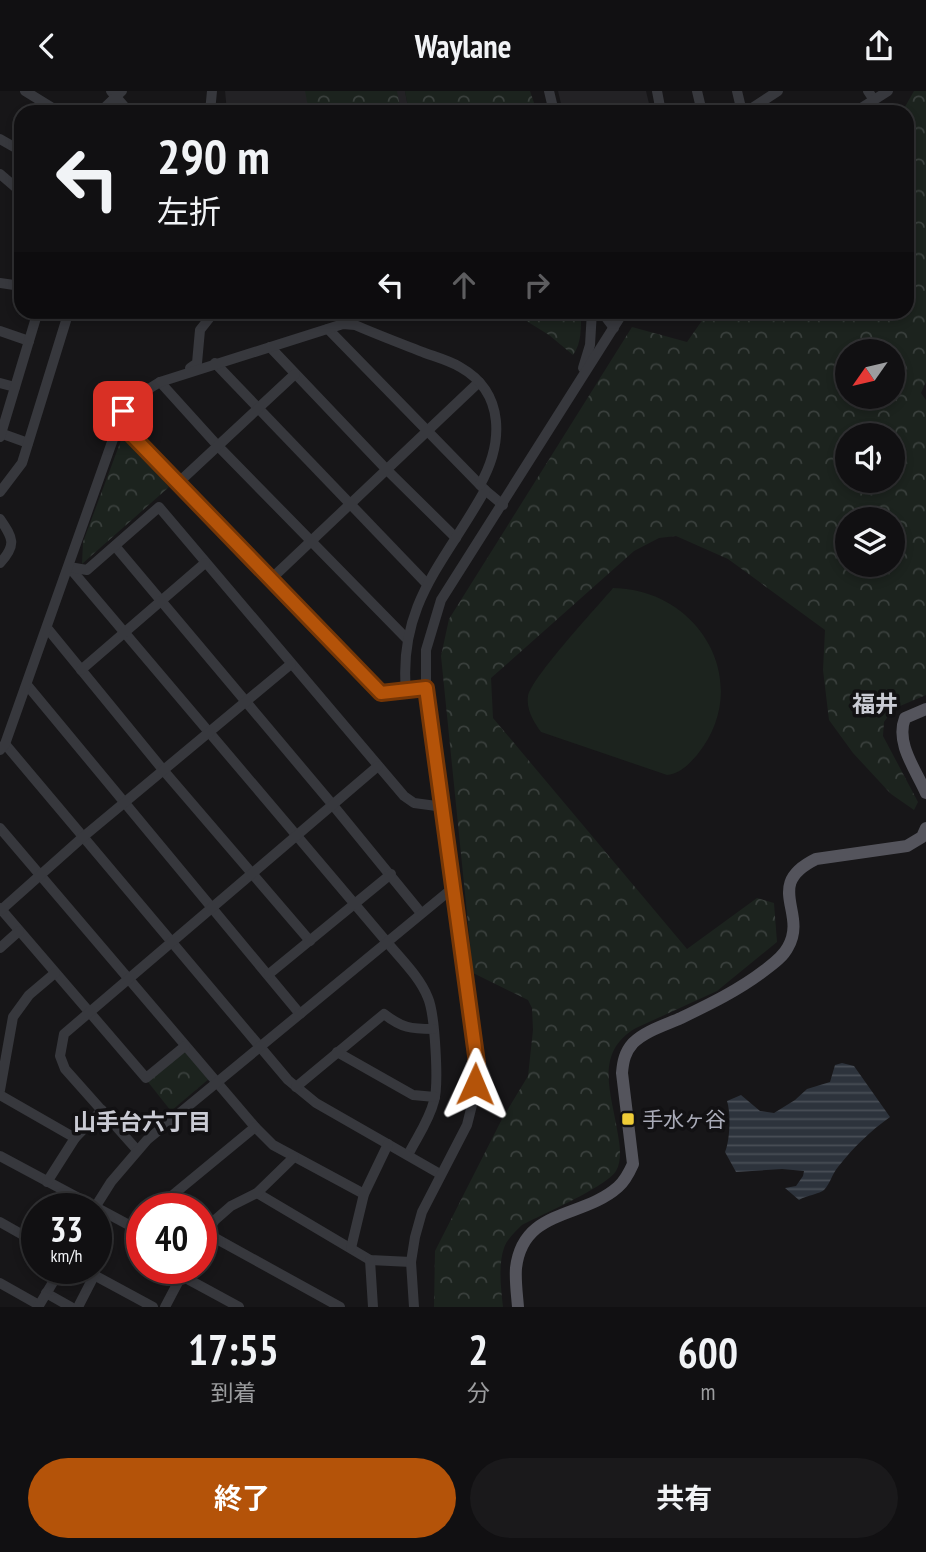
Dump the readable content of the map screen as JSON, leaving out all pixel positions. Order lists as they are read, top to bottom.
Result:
{
  "districts": ["福井", "山手台六丁目"],
  "places": {
    "transit": ["手水ヶ谷"]
  },
  "north": "bottom left",
  "page": {
    "header": "Waylane",
    "turn": ["290 m", "左折"],
    "speed": "33 km/h",
    "limit": "40",
    "eta": [
      "17:55",
      "到着",
      "2",
      "分",
      "600",
      "m"
    ],
    "buttons": ["終了", "共有"]
  }
}
